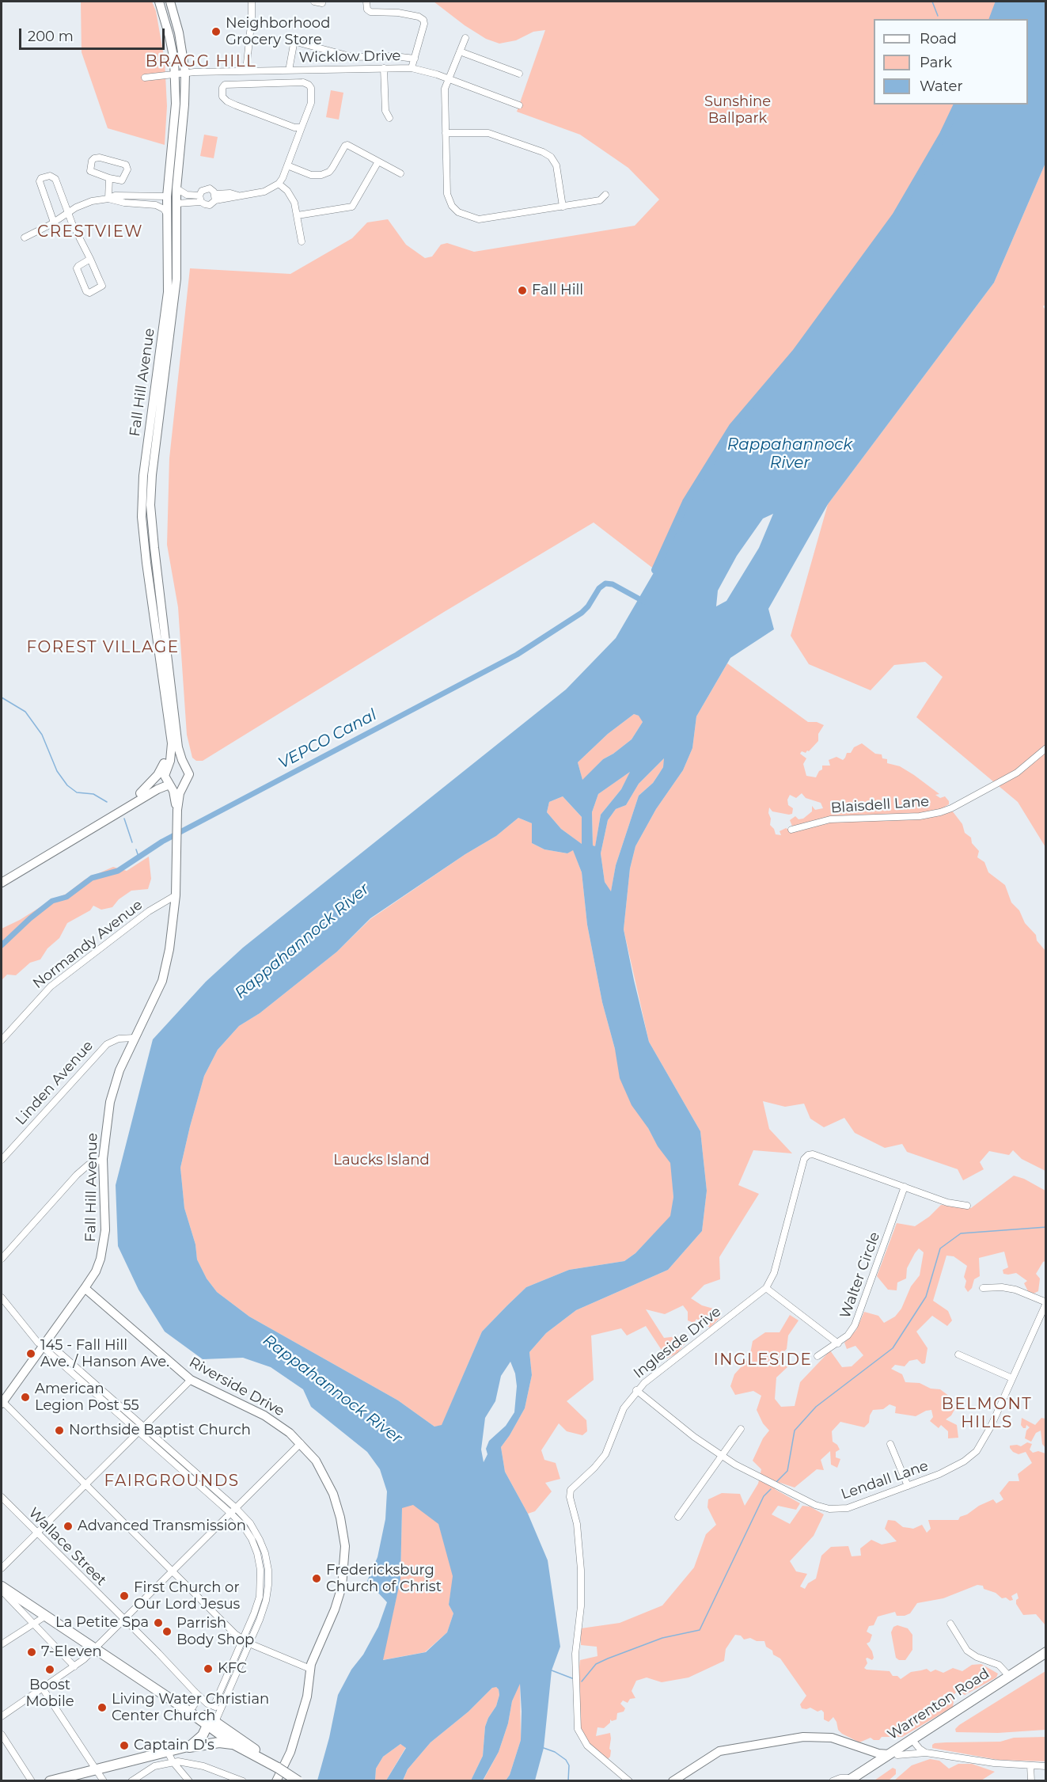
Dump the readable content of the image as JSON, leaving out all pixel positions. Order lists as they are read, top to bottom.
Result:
{
  "streets": {
    "main road": ["Fall Hill Avenue", "Riverside Drive", "Warrenton Road"],
    "street": [
      "Wicklow Drive",
      "Blaisdell Lane",
      "Normandy Avenue",
      "Linden Avenue",
      "Walter Circle",
      "Ingleside Drive",
      "Lendall Lane",
      "Wallace Street"
    ]
  },
  "crossings": [
    ["Wicklow Drive", "Fall Hill Avenue"],
    ["Fall Hill Avenue", "Normandy Avenue"],
    ["Fall Hill Avenue", "Linden Avenue"],
    ["Fall Hill Avenue", "Riverside Drive"],
    ["Walter Circle", "Ingleside Drive"],
    ["Ingleside Drive", "Lendall Lane"]
  ],
  "districts": [
    "BRAGG HILL",
    "CRESTVIEW",
    "FOREST VILLAGE",
    "INGLESIDE",
    "BELMONT HILLS",
    "FAIRGROUNDS"
  ],
  "water": ["Rappahannock River", "VEPCO Canal"],
  "parks": ["Sunshine Ballpark", "Laucks Island"],
  "places": [
    "Neighborhood Grocery Store",
    "Fall Hill",
    "145 - Fall Hill Ave. / Hanson Ave.",
    "American Legion Post 55",
    "Northside Baptist Church",
    "Advanced Transmission",
    "Fredericksburg Church of Christ",
    "First Church or Our Lord Jesus",
    "La Petite Spa",
    "Parrish Body Shop",
    "7-Eleven",
    "KFC",
    "Boost Mobile",
    "Living Water Christian Center Church",
    "Captain D's"
  ],
  "legend": ["Road", "Park", "Water"],
  "scale_bar": "200 m"
}
